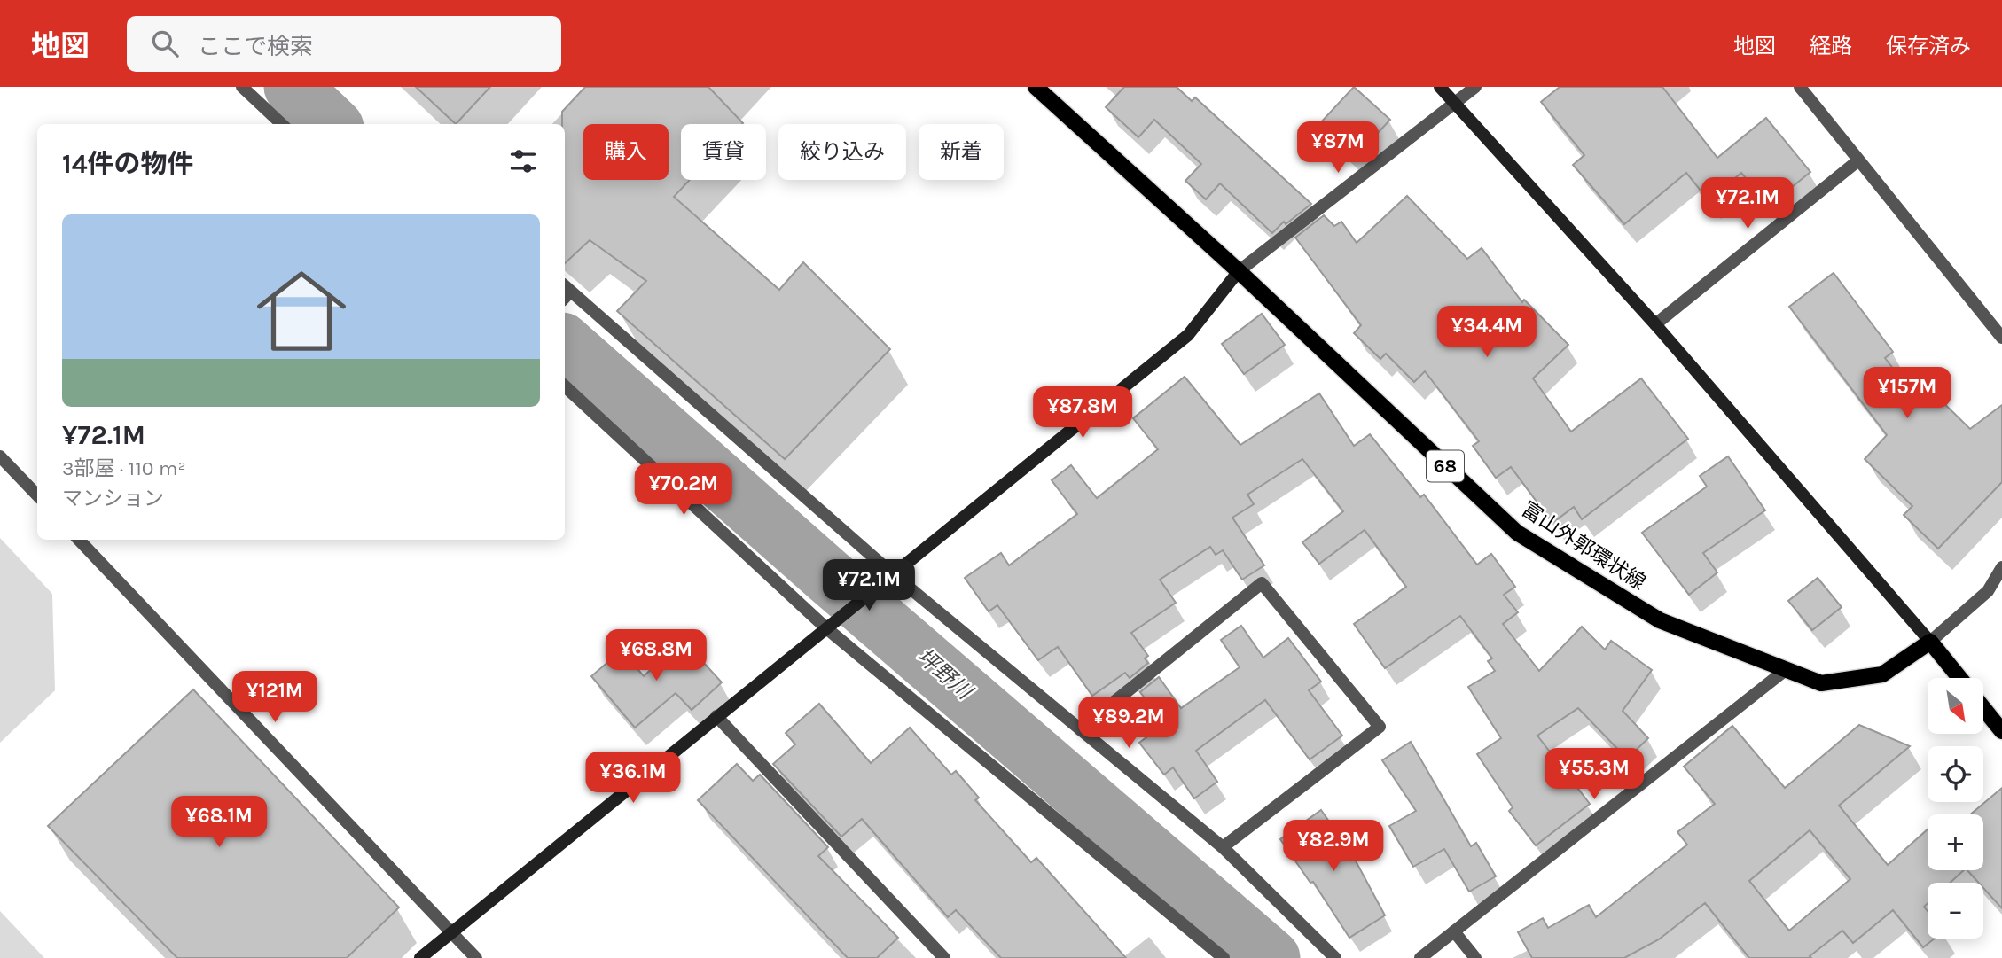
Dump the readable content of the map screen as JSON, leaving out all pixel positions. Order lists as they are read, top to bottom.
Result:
{
  "streets": {
    "main road": ["68", "富山外郭環状線"]
  },
  "water": ["坪野川"],
  "north": "bottom right",
  "page": {
    "header": "地図",
    "search": "ここで検索",
    "nav": ["地図", "経路", "保存済み"],
    "price": [
      "¥87M",
      "¥72.1M",
      "¥34.4M",
      "¥157M",
      "¥87.8M",
      "¥70.2M",
      "¥72.1M",
      "¥68.8M",
      "¥121M",
      "¥89.2M",
      "¥55.3M",
      "¥36.1M",
      "¥68.1M",
      "¥82.9M"
    ],
    "chip": [
      "購入",
      "賃貸",
      "絞り込み",
      "新着"
    ],
    "heading": "14件の物件",
    "list": [
      {
        "name": "¥72.1M",
        "note": "3部屋 · 110 m² · マンション"
      }
    ],
    "map_buttons": ["+", "−"]
  }
}
